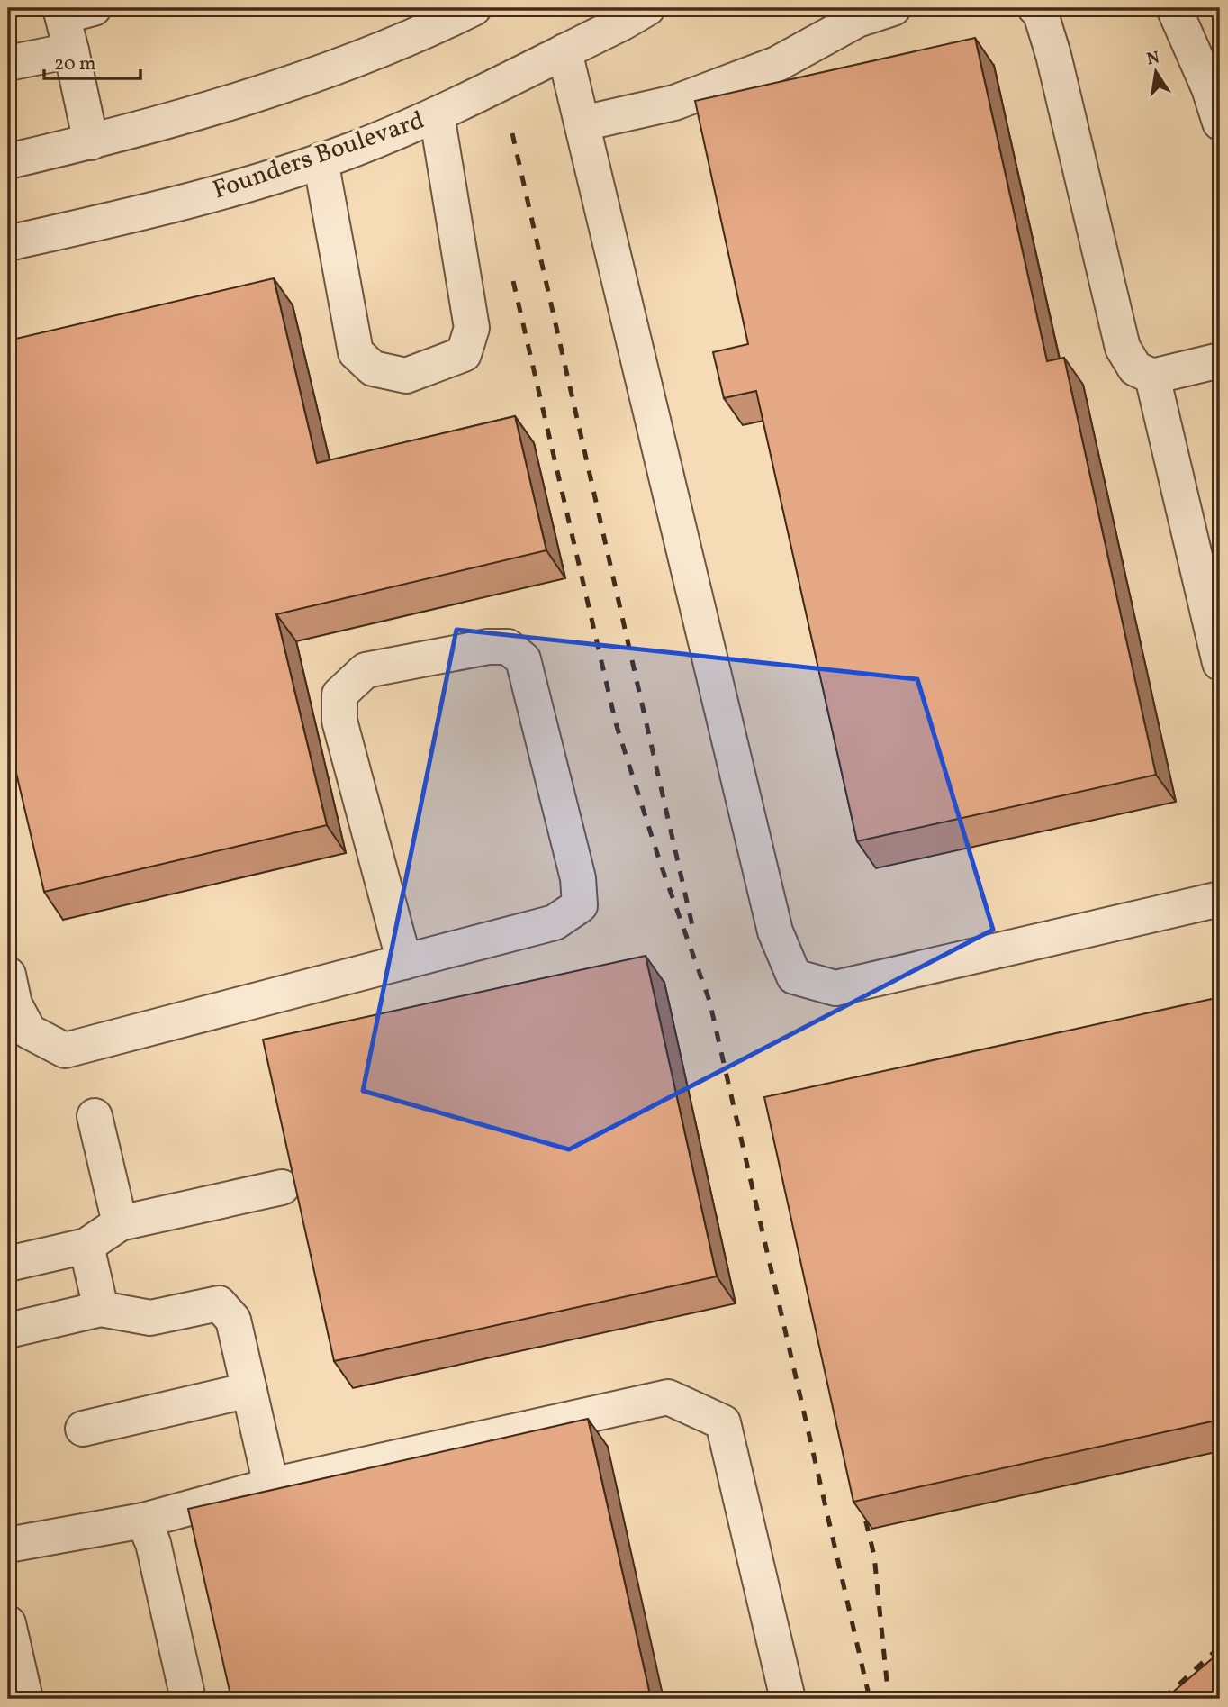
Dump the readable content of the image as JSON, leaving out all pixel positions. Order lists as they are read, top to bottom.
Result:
{
  "streets": {
    "street": ["Founders Boulevard"]
  },
  "scale_bar": "20 m",
  "north": "top"
}
